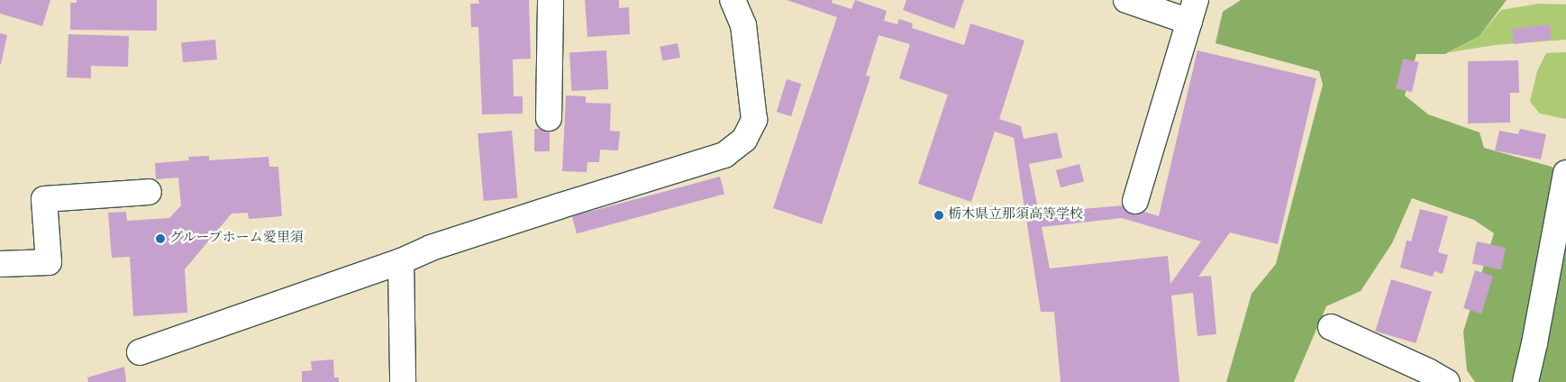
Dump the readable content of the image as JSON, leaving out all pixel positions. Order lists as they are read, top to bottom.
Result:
{
  "places": ["栃木県立那須高等学校", "グループホーム愛里須"]
}
